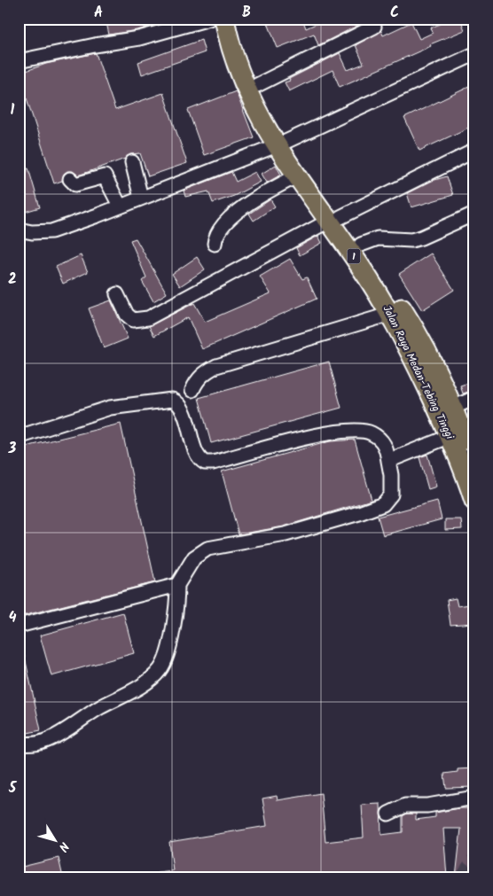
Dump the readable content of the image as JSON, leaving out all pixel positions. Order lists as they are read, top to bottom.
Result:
{
  "streets": {
    "highway": ["1", "Jalan Raya Medan-Tebing Tinggi"]
  },
  "north": "bottom right",
  "grid": {
    "columns": ["A", "B", "C"],
    "rows": [
      "1",
      "2",
      "3",
      "4",
      "5"
    ]
  }
}
